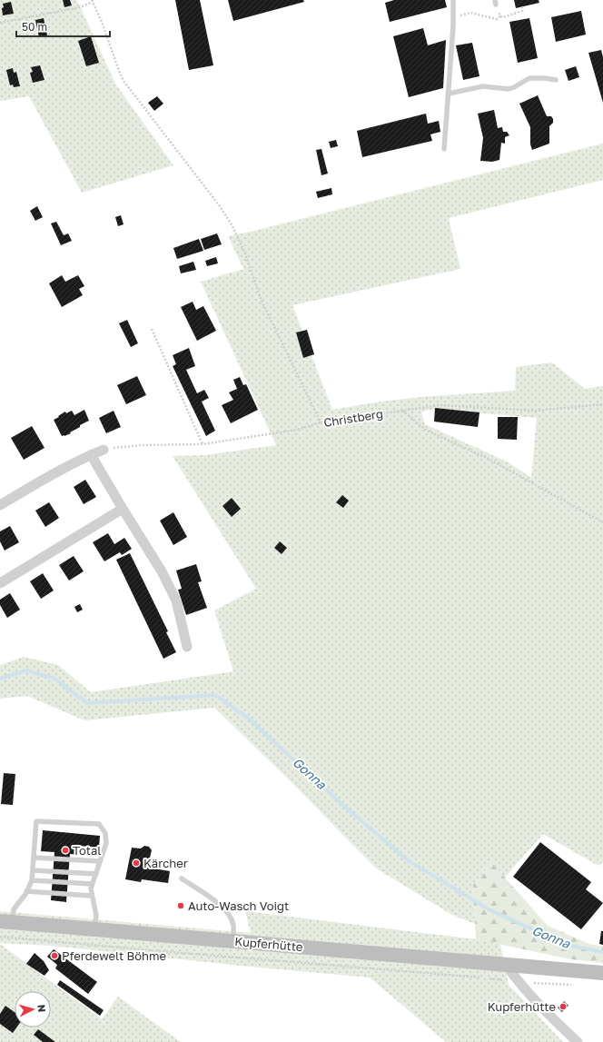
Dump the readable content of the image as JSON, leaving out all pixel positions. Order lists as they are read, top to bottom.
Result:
{
  "streets": {
    "main road": ["Kupferhütte"],
    "path": ["Christberg"]
  },
  "water": ["Gonna"],
  "places": [
    "Total",
    "Kärcher",
    "Auto-Wasch Voigt",
    "Pferdewelt Böhme",
    "Kupferhütte"
  ],
  "scale_bar": "50 m",
  "north": "right"
}
